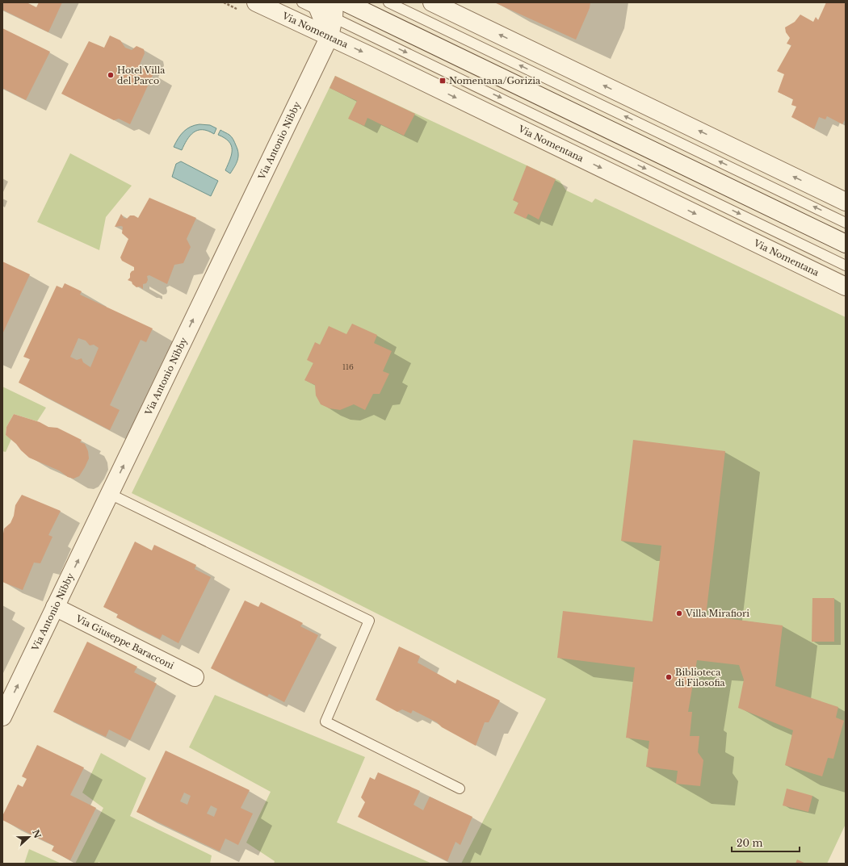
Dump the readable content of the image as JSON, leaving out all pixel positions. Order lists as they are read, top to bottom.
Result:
{
  "streets": {
    "street": ["Via Nomentana", "Via Antonio Nibby", "Via Giuseppe Baracconi"]
  },
  "crossings": [
    ["Via Nomentana", "Via Antonio Nibby"],
    ["Via Antonio Nibby", "Via Giuseppe Baracconi"]
  ],
  "one_way": ["Via Antonio Nibby"],
  "places": {
    "other": ["Hotel Villa del Parco", "Villa Mirafiori", "Biblioteca di Filosofia"],
    "transit": ["Nomentana/Gorizia"]
  },
  "house_numbers": ["116"],
  "scale_bar": "20 m",
  "north": "right"
}
